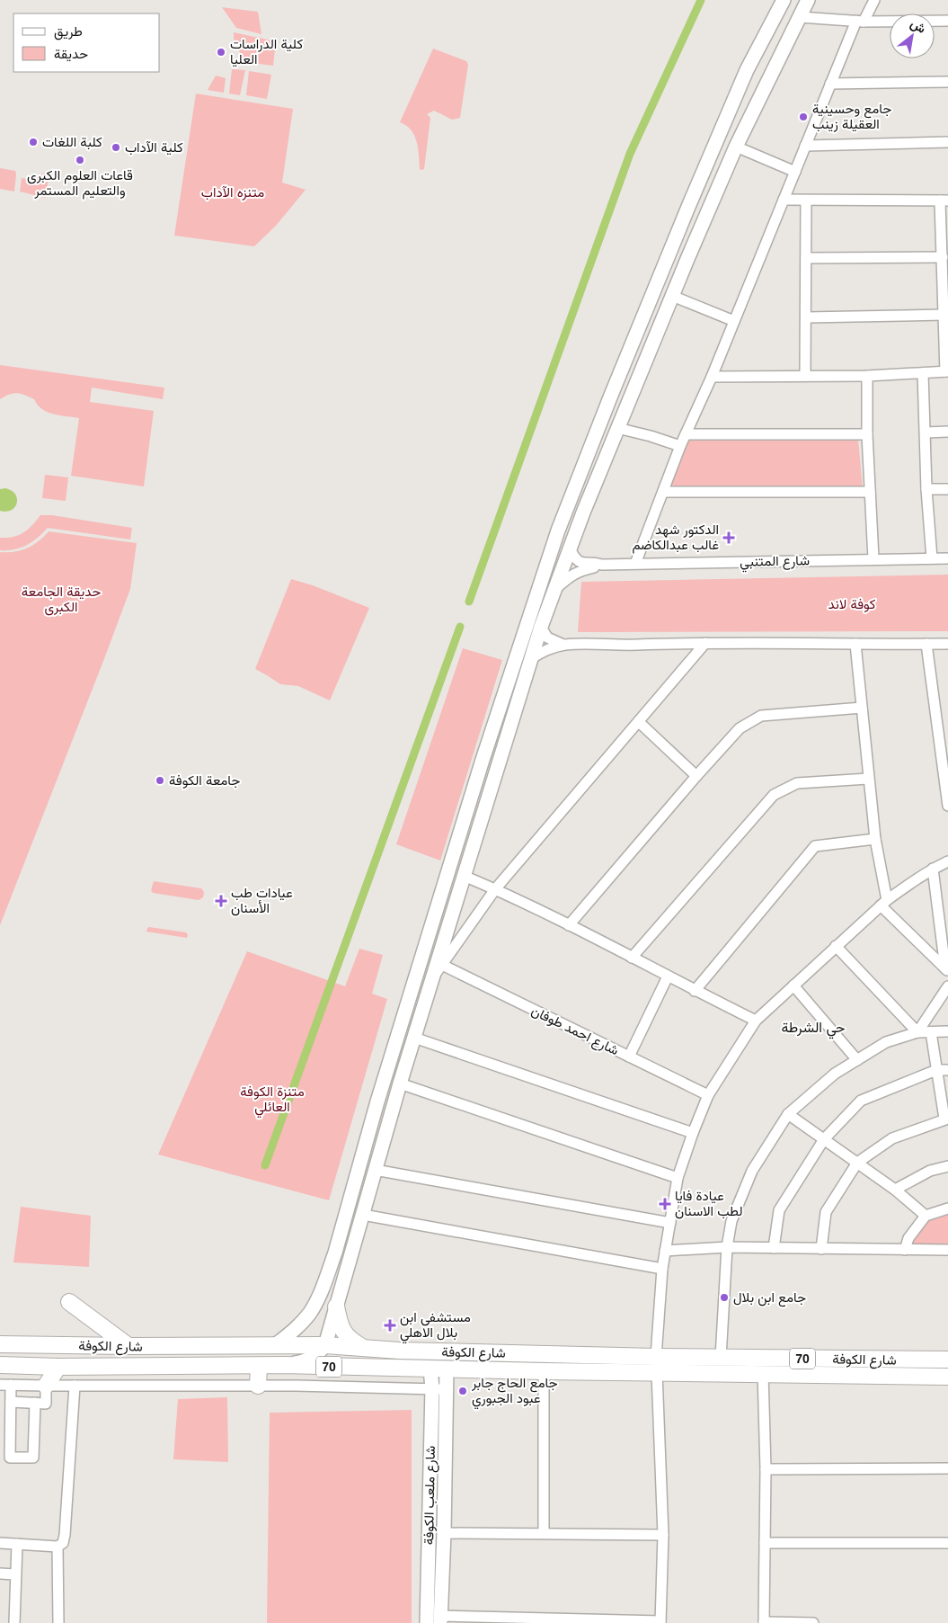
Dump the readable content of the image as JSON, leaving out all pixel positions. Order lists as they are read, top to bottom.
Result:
{
  "streets": {
    "highway": ["شارع الكوفة", "70"],
    "main road": ["شارع ملعب الكوفة"],
    "street": ["شارع المتنبي", "شارع احمد طوفان"]
  },
  "crossings": [
    ["شارع الكوفة", "شارع ملعب الكوفة"]
  ],
  "districts": ["حي الشرطة"],
  "parks": [
    "متنزه الآداب",
    "حديقة الجامعة الكبرى",
    "كوفة لاند",
    "متنزة الكوفة العائلي"
  ],
  "places": {
    "other": [
      "كلية الدراسات العليا",
      "جامع وحسينية العقيلة زينب",
      "كلبة اللغات",
      "كلية الآداب",
      "قاعات العلوم الكبرى والتعليم المستمر",
      "جامعة الكوفة",
      "جامع ابن بلال",
      "جامع الحاج جابر عبود الجبوري"
    ],
    "health": [
      "الدكتور شهد غالب عبدالكاضم",
      "عيادات طب الأسنان",
      "عيادة فايا لطب الاسنان",
      "مستشفى ابن بلال الاهلي"
    ]
  },
  "legend": ["طريق", "حديقة"],
  "north": "top right"
}
